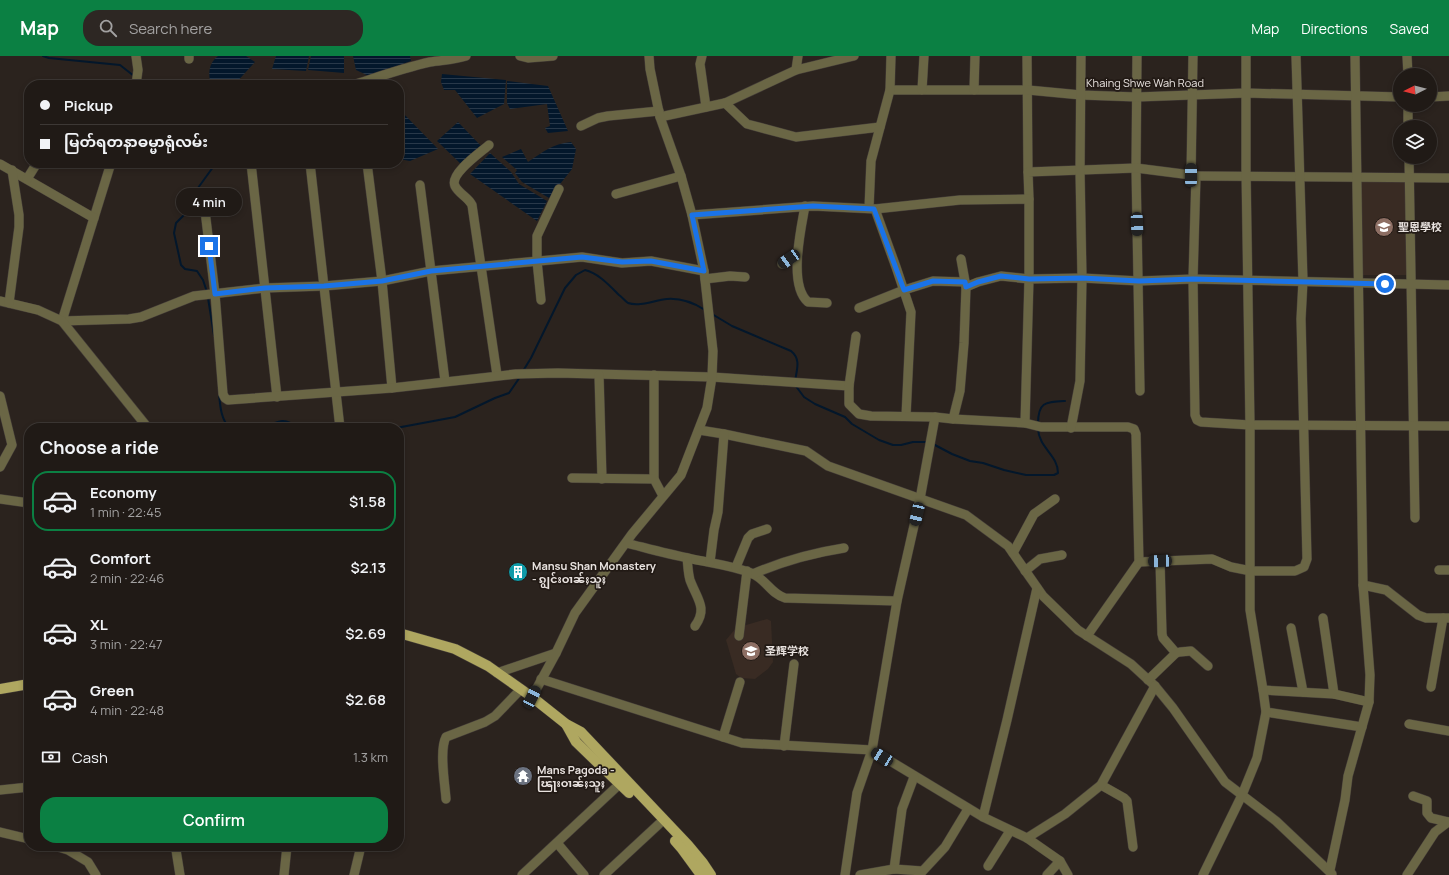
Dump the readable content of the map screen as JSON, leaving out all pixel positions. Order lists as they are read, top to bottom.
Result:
{
  "streets": {
    "street": ["Khaing Shwe Wah Road"]
  },
  "places": {
    "school or university": ["聖恩學校", "圣辉学校"],
    "building": ["Mansu Shan Monastery - ၵျွင်းဝၢၼ်ႈသူႈ"],
    "temple": ["Mans Pagoda - ၽြႃးဝၢၼ်ႈသူႈ"]
  },
  "north": "left",
  "page": {
    "header": "Map",
    "search": "Search here",
    "nav": ["Map", "Directions", "Saved"],
    "banner": ["Pickup", "မြတ်ရတနာဓမ္မာရုံလမ်း"],
    "bubble": "4 min",
    "heading": "Choose a ride",
    "list": [
      {
        "name": "Economy",
        "note": "1 min · 22:45",
        "value": "$1.58"
      },
      {
        "name": "Comfort",
        "note": "2 min · 22:46",
        "value": "$2.13"
      },
      {
        "name": "XL",
        "note": "3 min · 22:47",
        "value": "$2.69"
      },
      {
        "name": "Green",
        "note": "4 min · 22:48",
        "value": "$2.68"
      }
    ],
    "pay": ["Cash", "1.3 km"],
    "buttons": "Confirm"
  }
}
